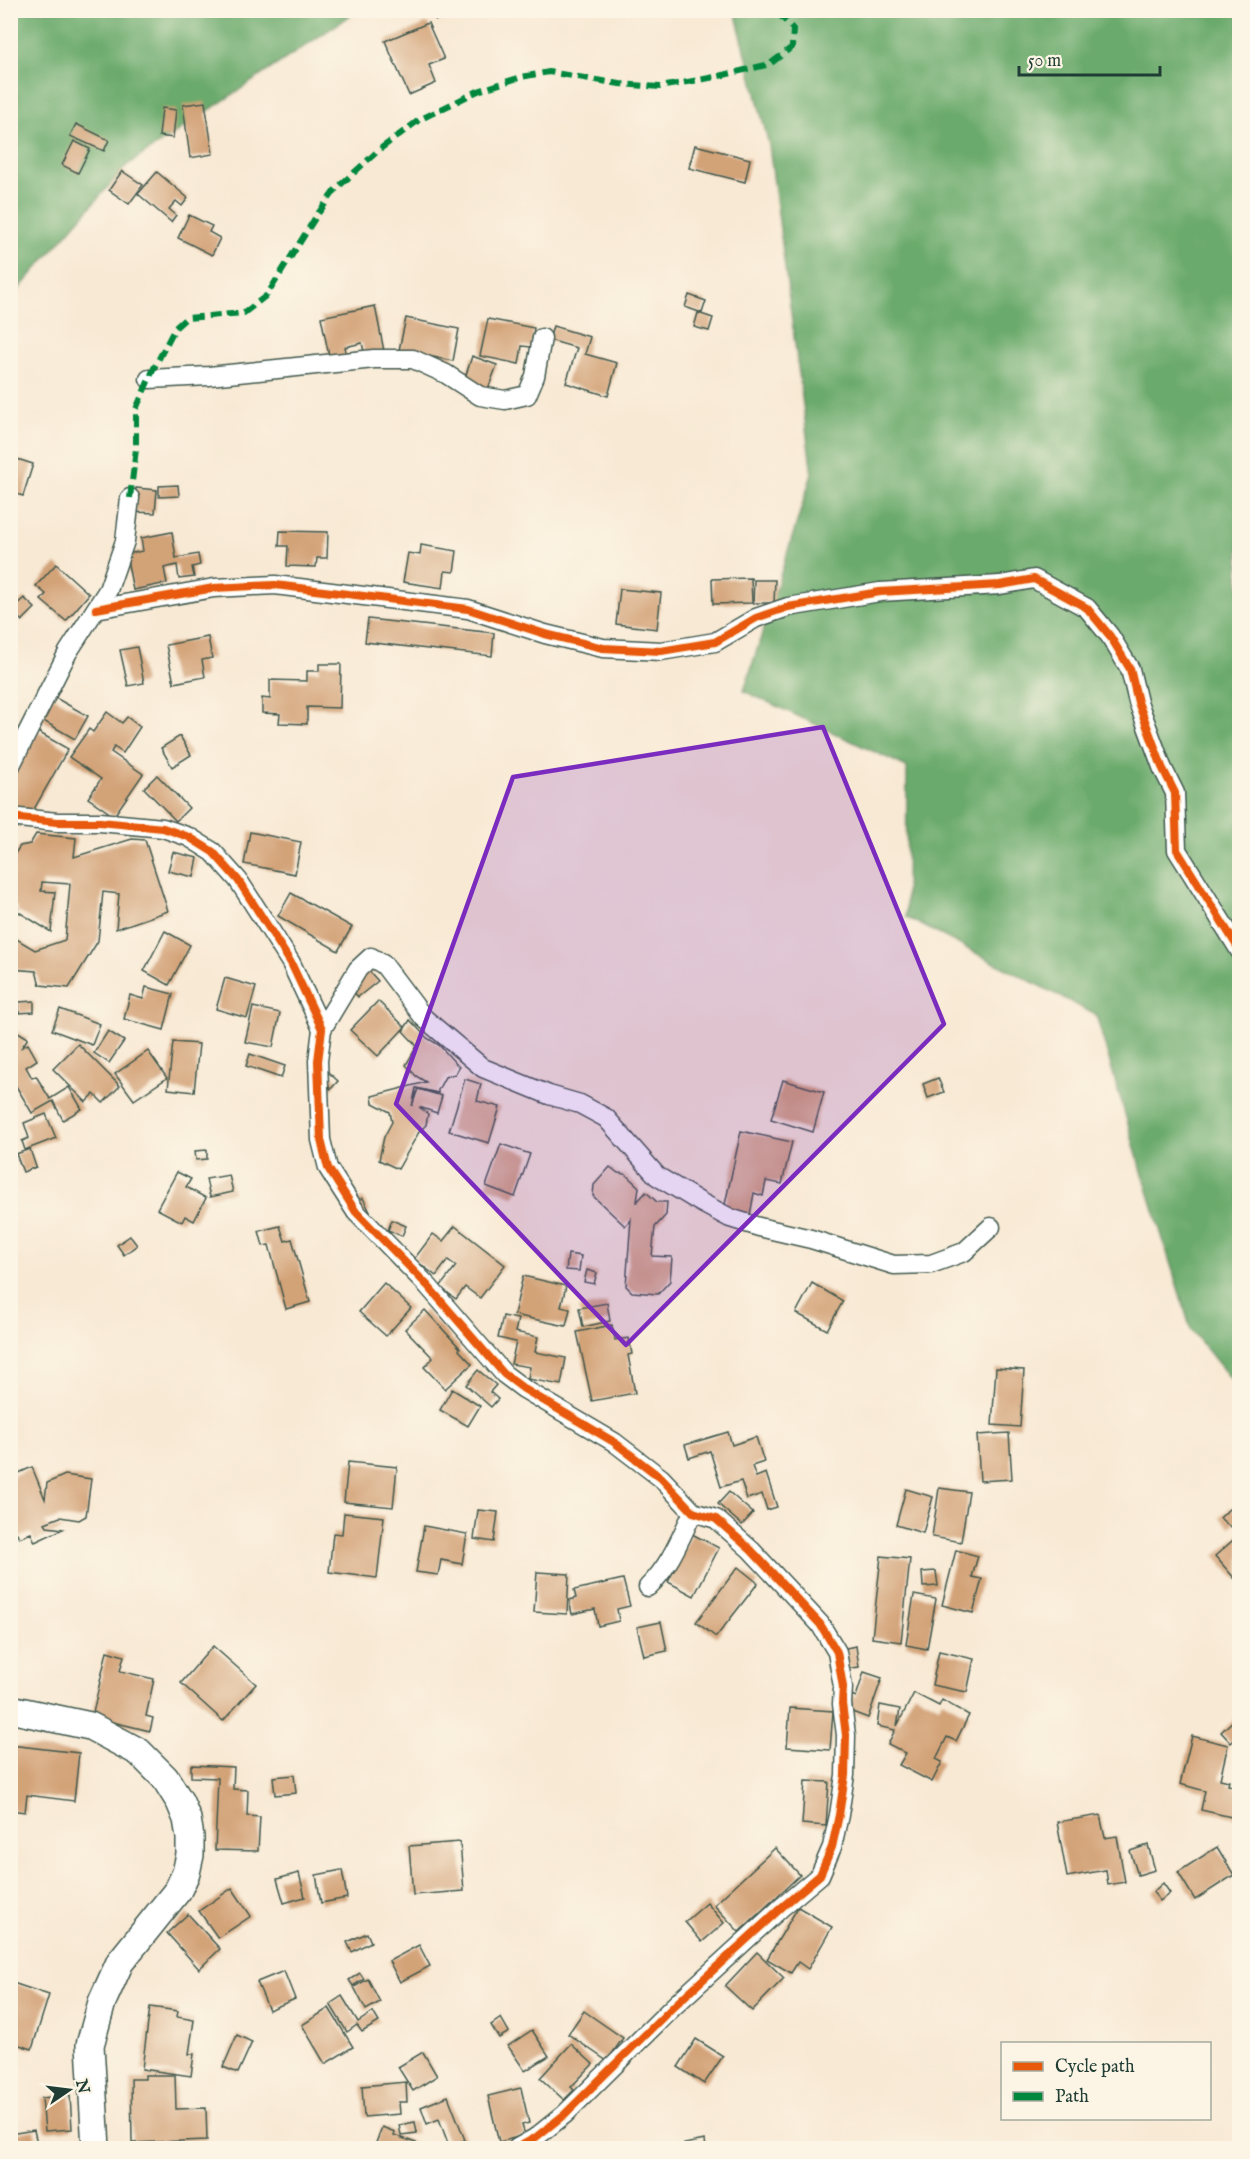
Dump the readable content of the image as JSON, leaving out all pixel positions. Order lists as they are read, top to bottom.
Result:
{
  "legend": ["Cycle path", "Path"],
  "scale_bar": "50 m",
  "north": "right"
}
